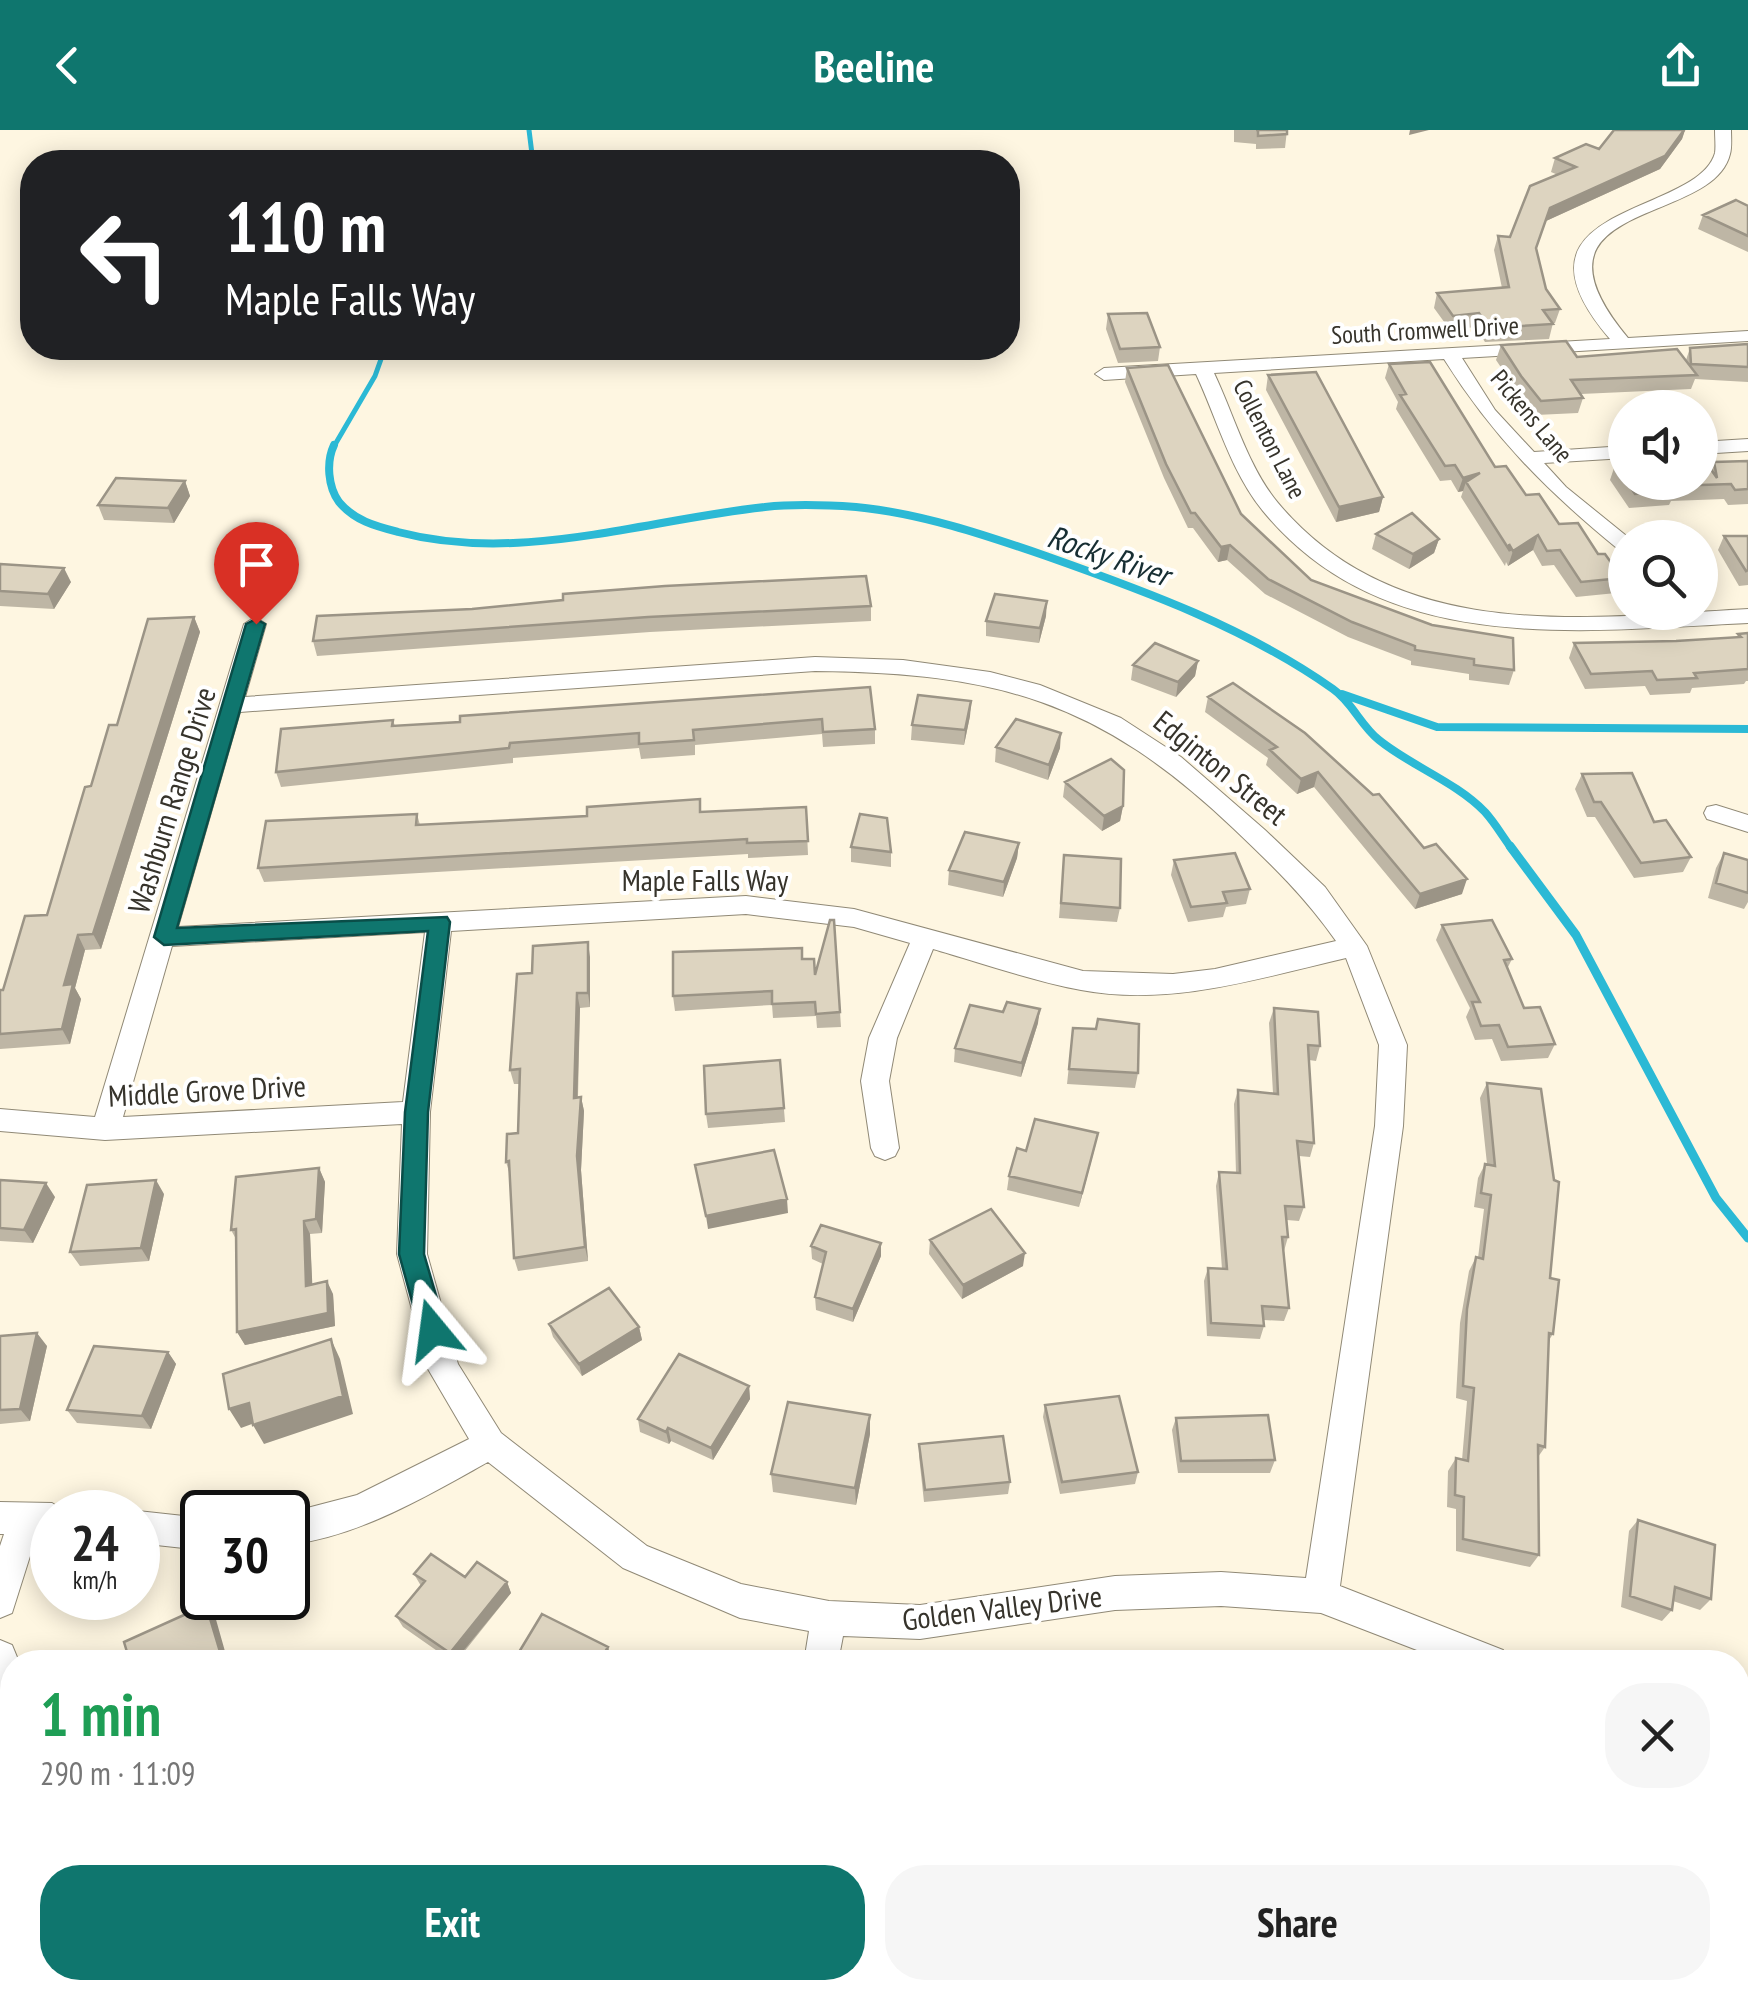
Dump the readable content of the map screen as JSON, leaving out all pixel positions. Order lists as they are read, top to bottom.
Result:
{
  "streets": {
    "street": [
      "South Cromwell Drive",
      "Pickens Lane",
      "Collenton Lane",
      "Edginton Street",
      "Washburn Range Drive",
      "Maple Falls Way",
      "Middle Grove Drive",
      "Golden Valley Drive"
    ]
  },
  "crossings": [
    ["South Cromwell Drive", "Pickens Lane"],
    ["South Cromwell Drive", "Collenton Lane"],
    ["Edginton Street", "Washburn Range Drive"],
    ["Edginton Street", "Maple Falls Way"],
    ["Edginton Street", "Golden Valley Drive"],
    ["Washburn Range Drive", "Maple Falls Way"],
    ["Maple Falls Way", "Golden Valley Drive"],
    ["Middle Grove Drive", "Golden Valley Drive"]
  ],
  "water": ["Rocky River"],
  "page": {
    "header": "Beeline",
    "turn": ["110 m", "Maple Falls Way"],
    "speed": "24 km/h",
    "limit": "30",
    "heading": ["1 min", "290 m · 11:09"],
    "buttons": ["Exit", "Share"]
  }
}
